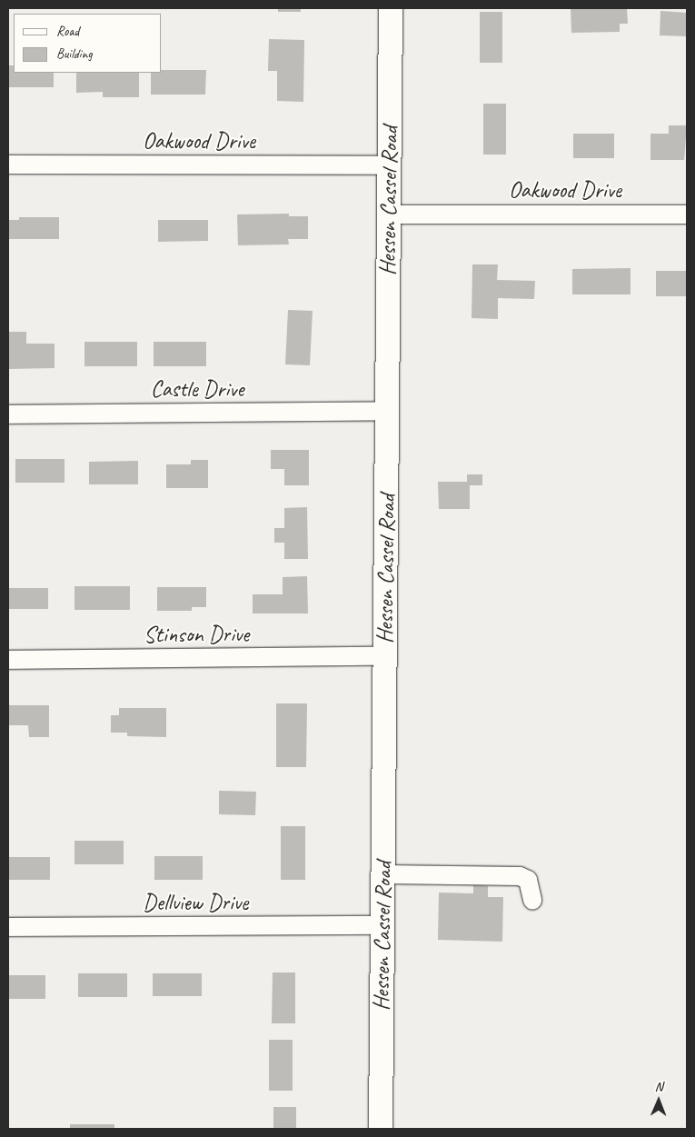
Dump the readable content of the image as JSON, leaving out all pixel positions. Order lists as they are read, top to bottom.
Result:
{
  "streets": {
    "main road": ["Hessen Cassel Road"],
    "street": [
      "Oakwood Drive",
      "Castle Drive",
      "Stinson Drive",
      "Dellview Drive"
    ]
  },
  "crossings": [
    ["Oakwood Drive", "Hessen Cassel Road"],
    ["Hessen Cassel Road", "Castle Drive"],
    ["Hessen Cassel Road", "Stinson Drive"],
    ["Hessen Cassel Road", "Dellview Drive"]
  ],
  "legend": ["Road", "Building"],
  "north": "top"
}
